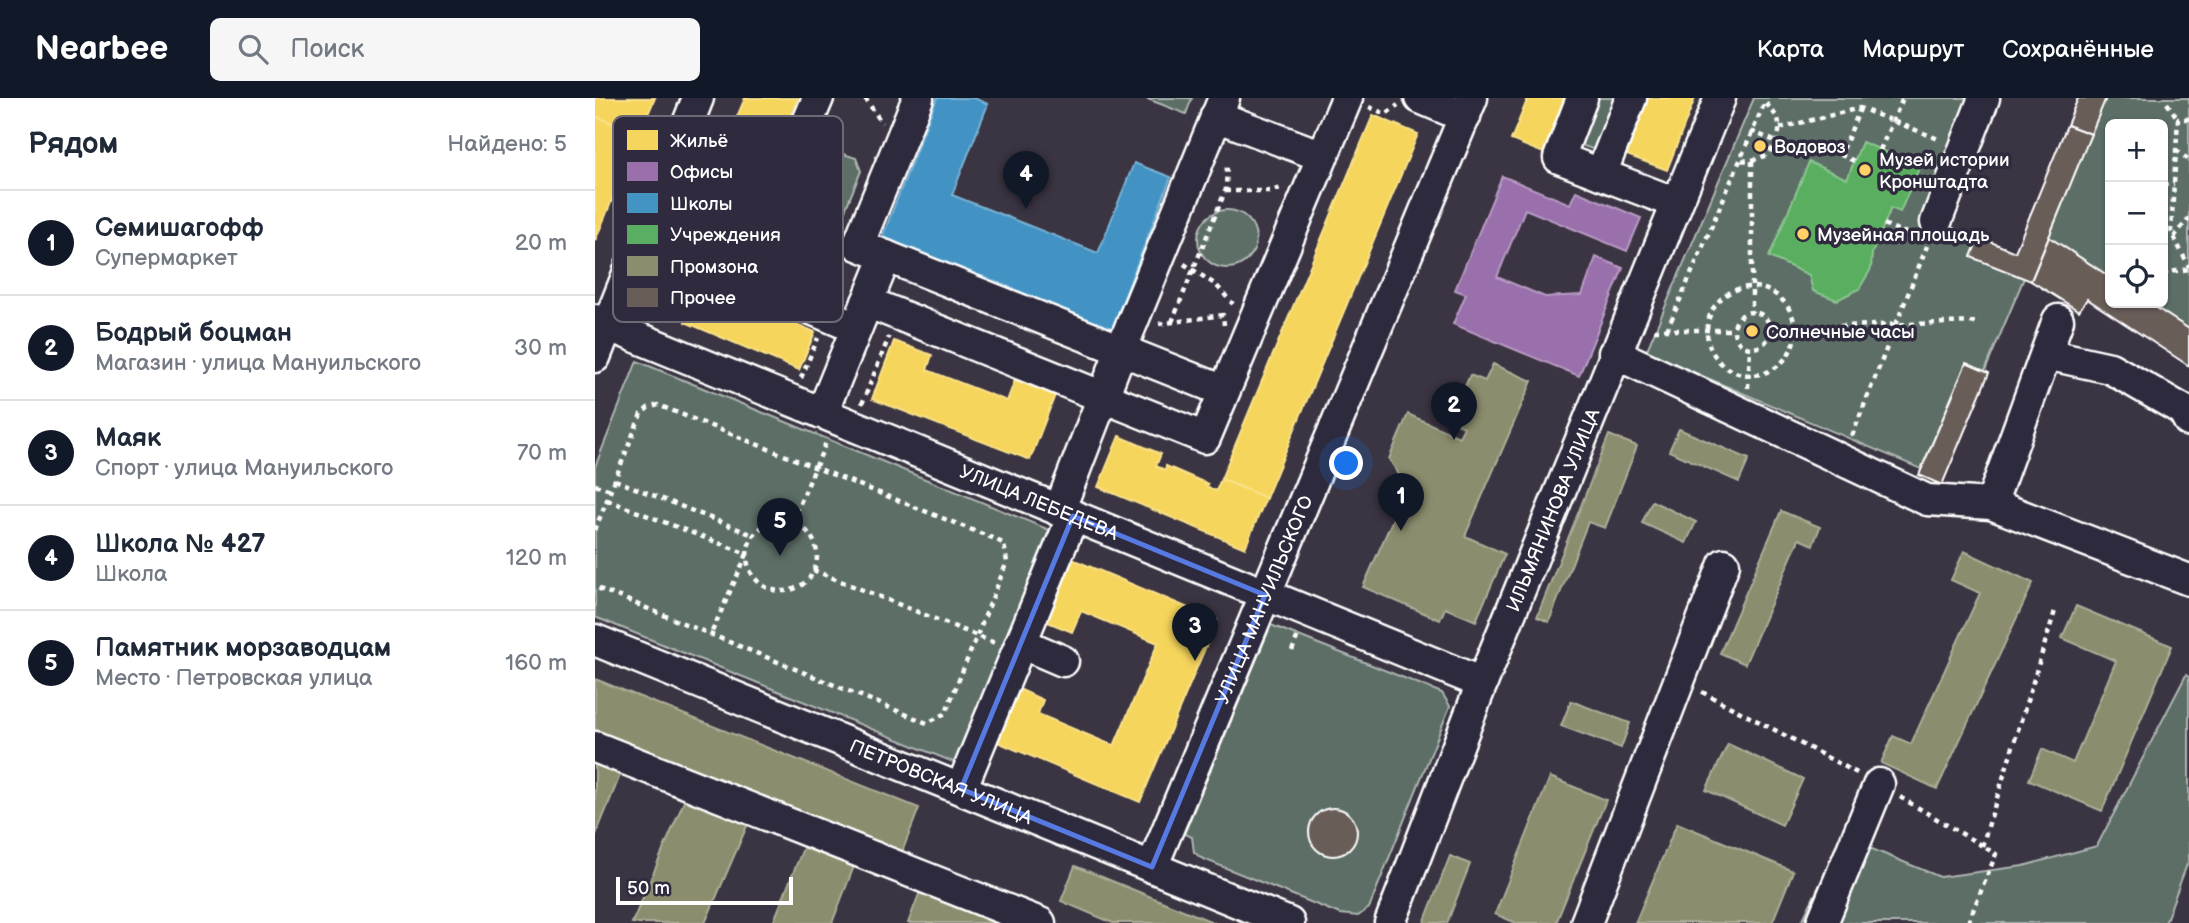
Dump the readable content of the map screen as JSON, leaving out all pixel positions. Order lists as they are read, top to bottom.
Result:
{
  "streets": {
    "street": [
      "УЛИЦА ЛЕБЕДЕВА",
      "ИЛЬМЯНИНОВА УЛИЦА",
      "УЛИЦА МАНУИЛЬСКОГО",
      "ПЕТРОВСКАЯ УЛИЦА"
    ]
  },
  "crossings": [
    ["УЛИЦА ЛЕБЕДЕВА", "ИЛЬМЯНИНОВА УЛИЦА"],
    ["УЛИЦА ЛЕБЕДЕВА", "УЛИЦА МАНУИЛЬСКОГО"],
    ["УЛИЦА МАНУИЛЬСКОГО", "ПЕТРОВСКАЯ УЛИЦА"]
  ],
  "places": [
    "Водовоз",
    "Музей истории Кронштадта",
    "Музейная площадь",
    "Солнечные часы"
  ],
  "legend": [
    "Жильё",
    "Офисы",
    "Школы",
    "Учреждения",
    "Промзона",
    "Прочее"
  ],
  "scale_bar": "50 m",
  "page": {
    "header": "Nearbee",
    "search": "Поиск",
    "nav": ["Карта", "Маршрут", "Сохранённые"],
    "heading": ["Рядом", "Найдено: 5"],
    "map_buttons": ["+", "−"],
    "pins": [
      "4",
      "2",
      "1",
      "5",
      "3"
    ],
    "list": [
      {
        "mark": "1",
        "name": "Семишагофф",
        "note": "Супермаркет",
        "value": "20 m"
      },
      {
        "mark": "2",
        "name": "Бодрый боцман",
        "note": "Магазин · улица Мануильского",
        "value": "30 m"
      },
      {
        "mark": "3",
        "name": "Маяк",
        "note": "Спорт · улица Мануильского",
        "value": "70 m"
      },
      {
        "mark": "4",
        "name": "Школа № 427",
        "note": "Школа",
        "value": "120 m"
      },
      {
        "mark": "5",
        "name": "Памятник морзаводцам",
        "note": "Место · Петровская улица",
        "value": "160 m"
      }
    ],
    "scale": "50 m"
  }
}
